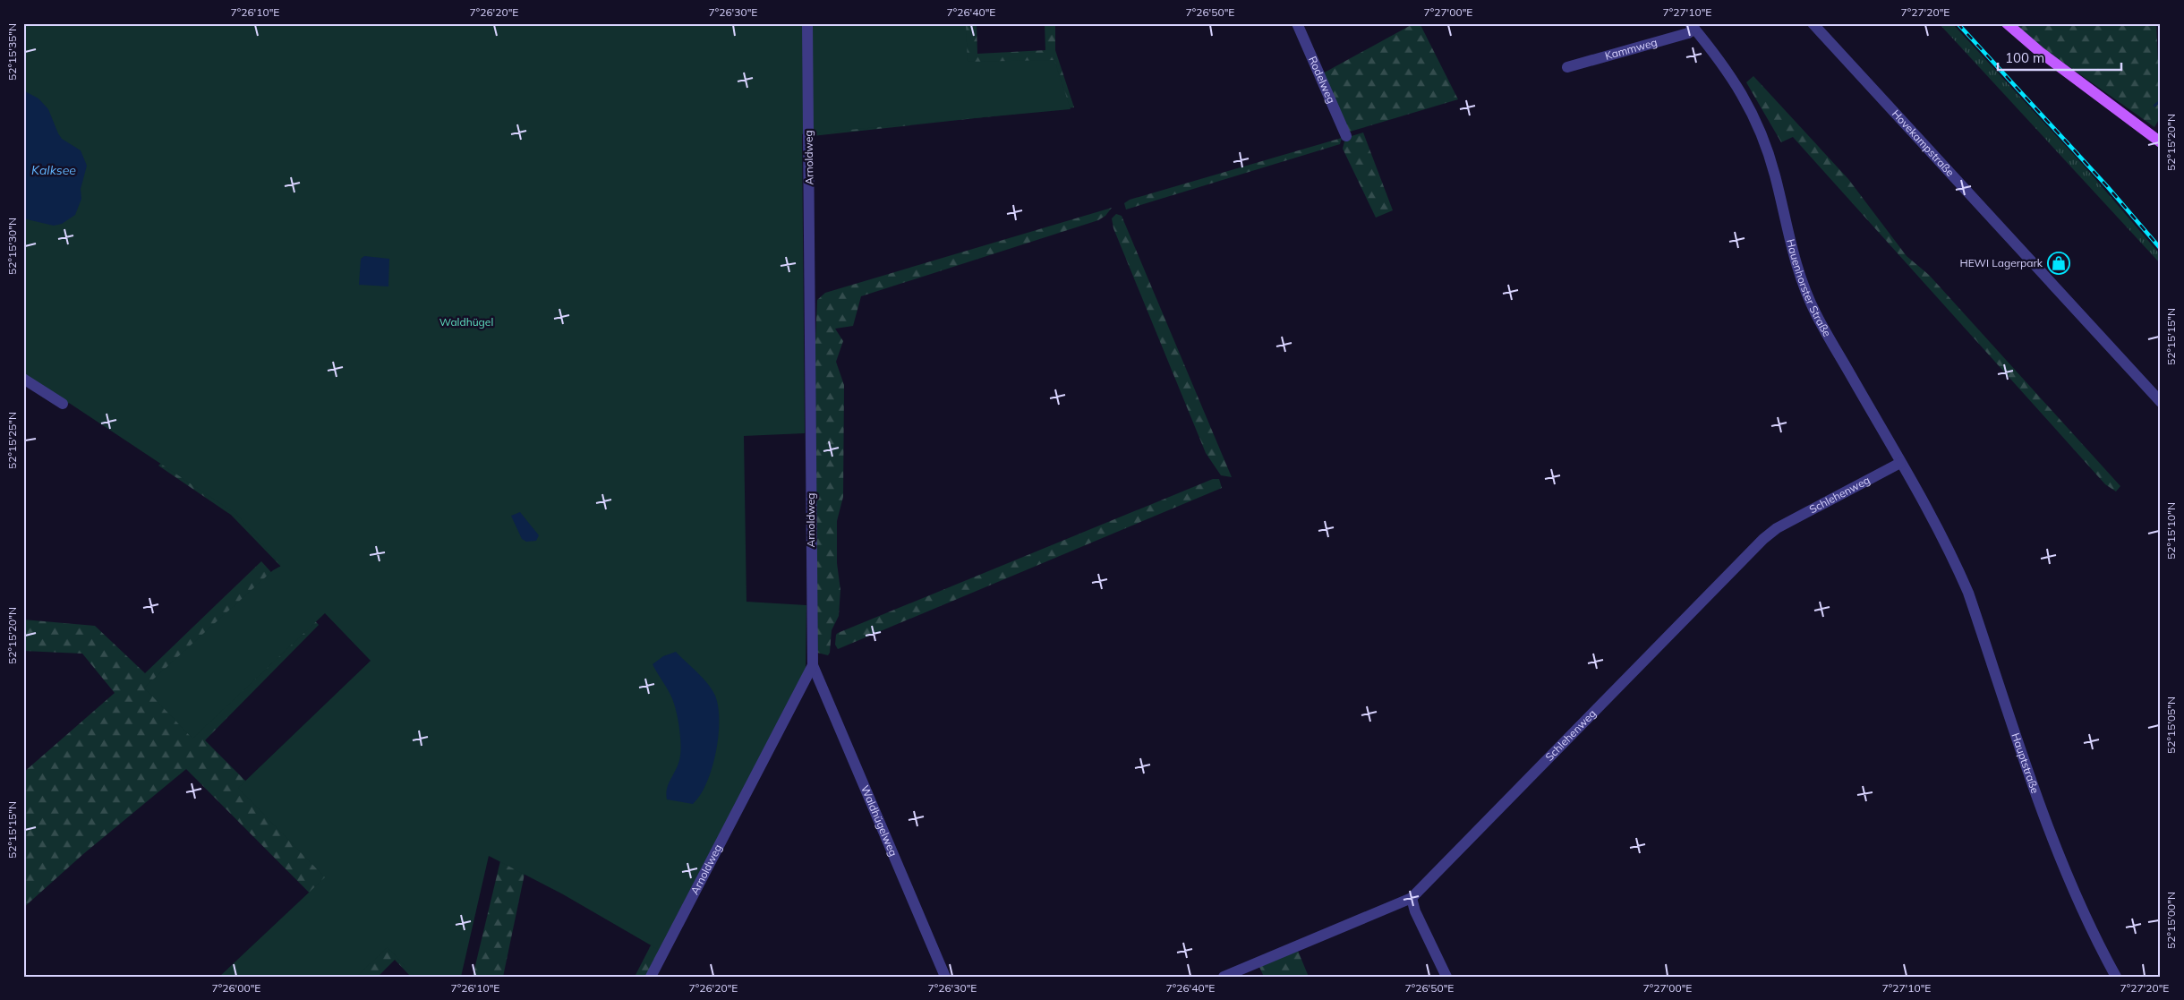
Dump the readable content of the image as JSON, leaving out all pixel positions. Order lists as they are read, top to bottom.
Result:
{
  "streets": {
    "street": [
      "Kammweg",
      "Rodelweg",
      "Hovekampstraße",
      "Arnoldweg",
      "Hauenhorster Straße",
      "Schlehenweg",
      "Hauptstraße",
      "Waldhügelweg"
    ]
  },
  "crossings": [
    ["Kammweg", "Hauenhorster Straße"],
    ["Arnoldweg", "Waldhügelweg"],
    ["Hauenhorster Straße", "Schlehenweg"],
    ["Hauenhorster Straße", "Hauptstraße"]
  ],
  "water": ["Kalksee"],
  "parks": ["Waldhügel"],
  "places": {
    "shop": ["HEWI Lagerpark"]
  },
  "scale_bar": "100 m",
  "coordinates": [
    "7°26'10\"E",
    "7°26'20\"E",
    "7°26'30\"E",
    "7°26'40\"E",
    "7°26'50\"E",
    "7°27'00\"E",
    "7°27'10\"E",
    "7°27'20\"E",
    "52°15'35\"N",
    "52°15'20\"N",
    "52°15'30\"N",
    "52°15'15\"N",
    "52°15'25\"N",
    "52°15'10\"N",
    "52°15'05\"N",
    "52°15'00\"N",
    "7°26'00\"E"
  ]
}
